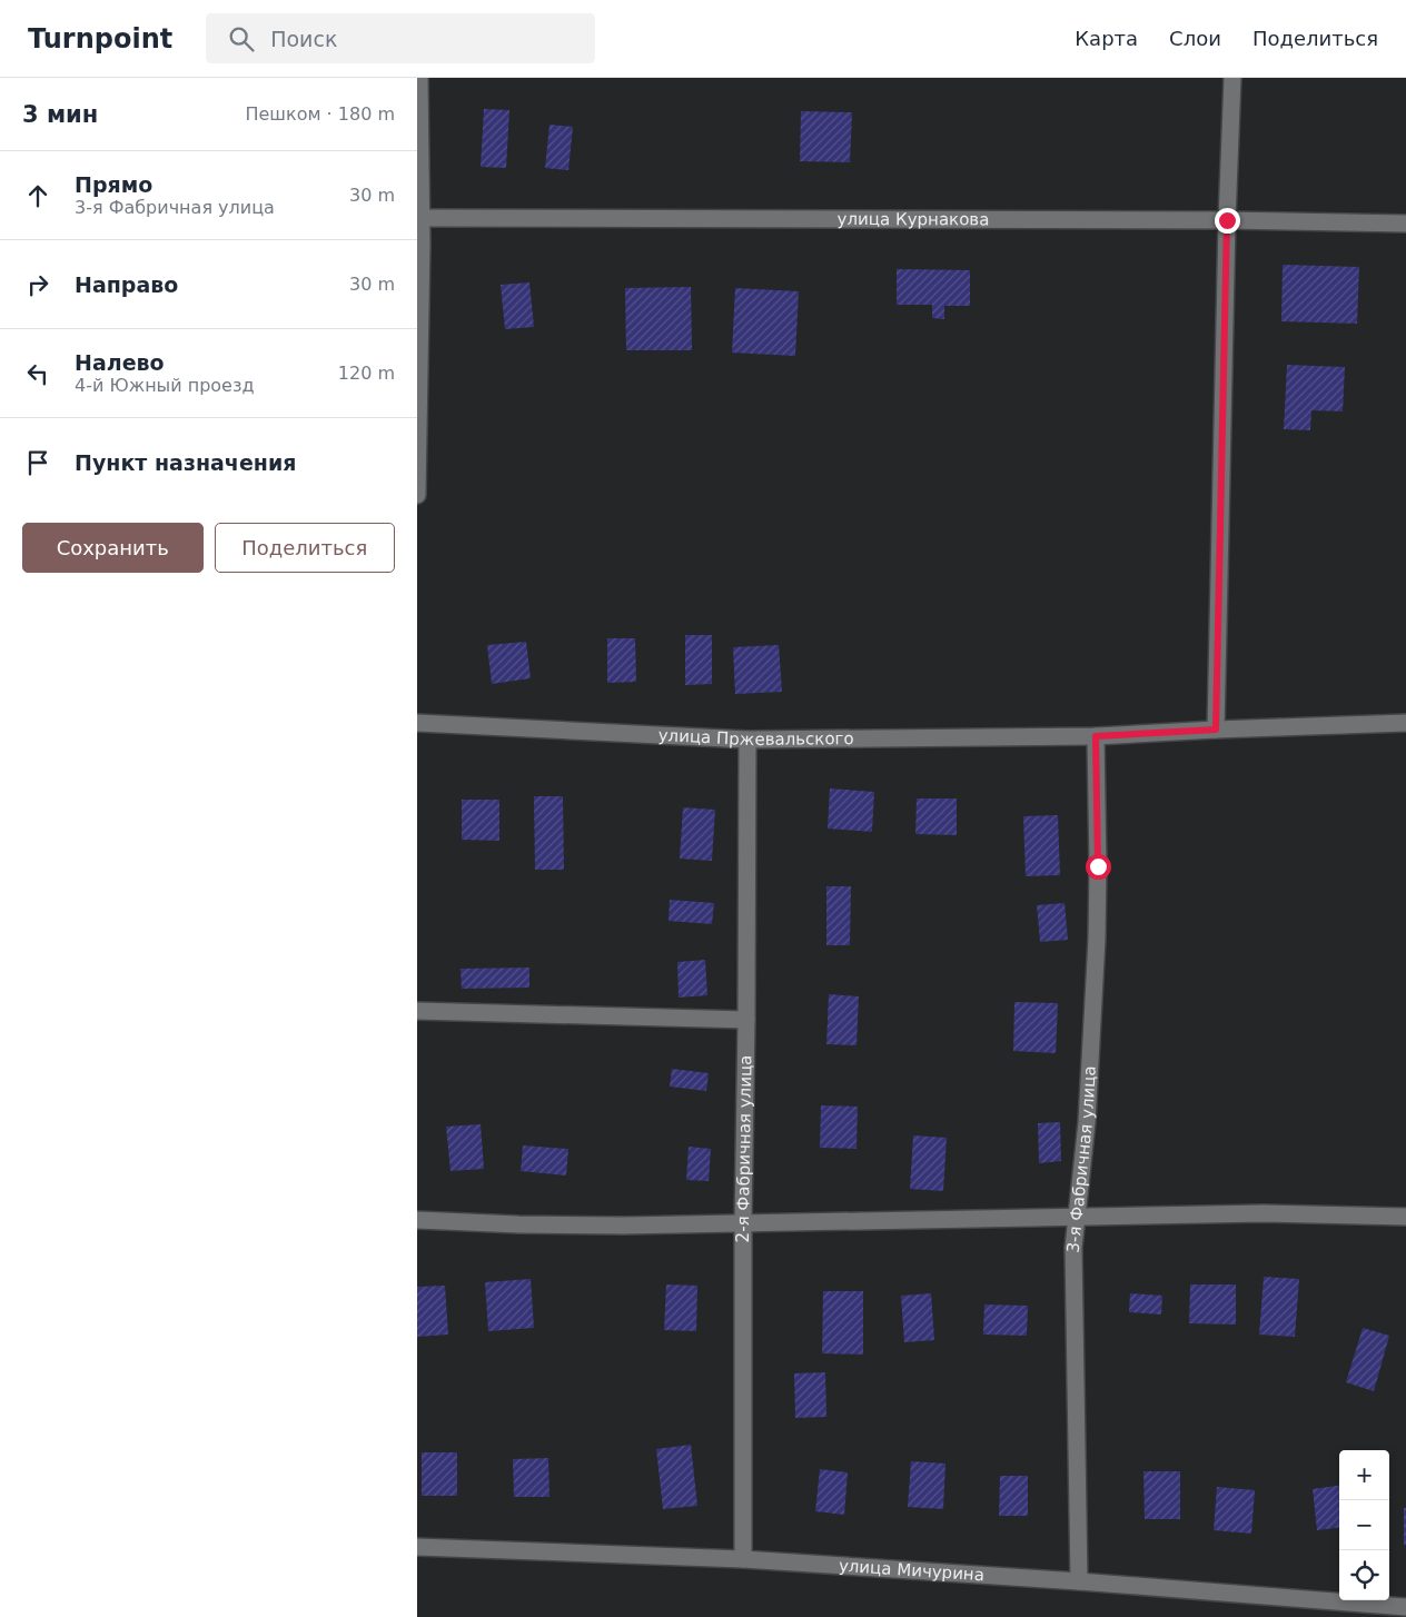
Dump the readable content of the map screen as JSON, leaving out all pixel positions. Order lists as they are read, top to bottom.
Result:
{
  "streets": {
    "street": [
      "улица Курнакова",
      "улица Пржевальского",
      "2-я Фабричная улица",
      "3-я Фабричная улица",
      "улица Мичурина"
    ]
  },
  "crossings": [
    ["улица Пржевальского", "2-я Фабричная улица"],
    ["улица Пржевальского", "3-я Фабричная улица"],
    ["2-я Фабричная улица", "улица Мичурина"],
    ["3-я Фабричная улица", "улица Мичурина"]
  ],
  "page": {
    "header": "Turnpoint",
    "search": "Поиск",
    "nav": ["Карта", "Слои", "Поделиться"],
    "heading": ["3 мин", "Пешком · 180 m"],
    "list": [
      ["Прямо", "3-я Фабричная улица", "30 m"],
      ["Направо", "30 m"],
      ["Налево", "4-й Южный проезд", "120 m"],
      "Пункт назначения"
    ],
    "buttons": ["Сохранить", "Поделиться"],
    "map_buttons": ["+", "−"]
  }
}
